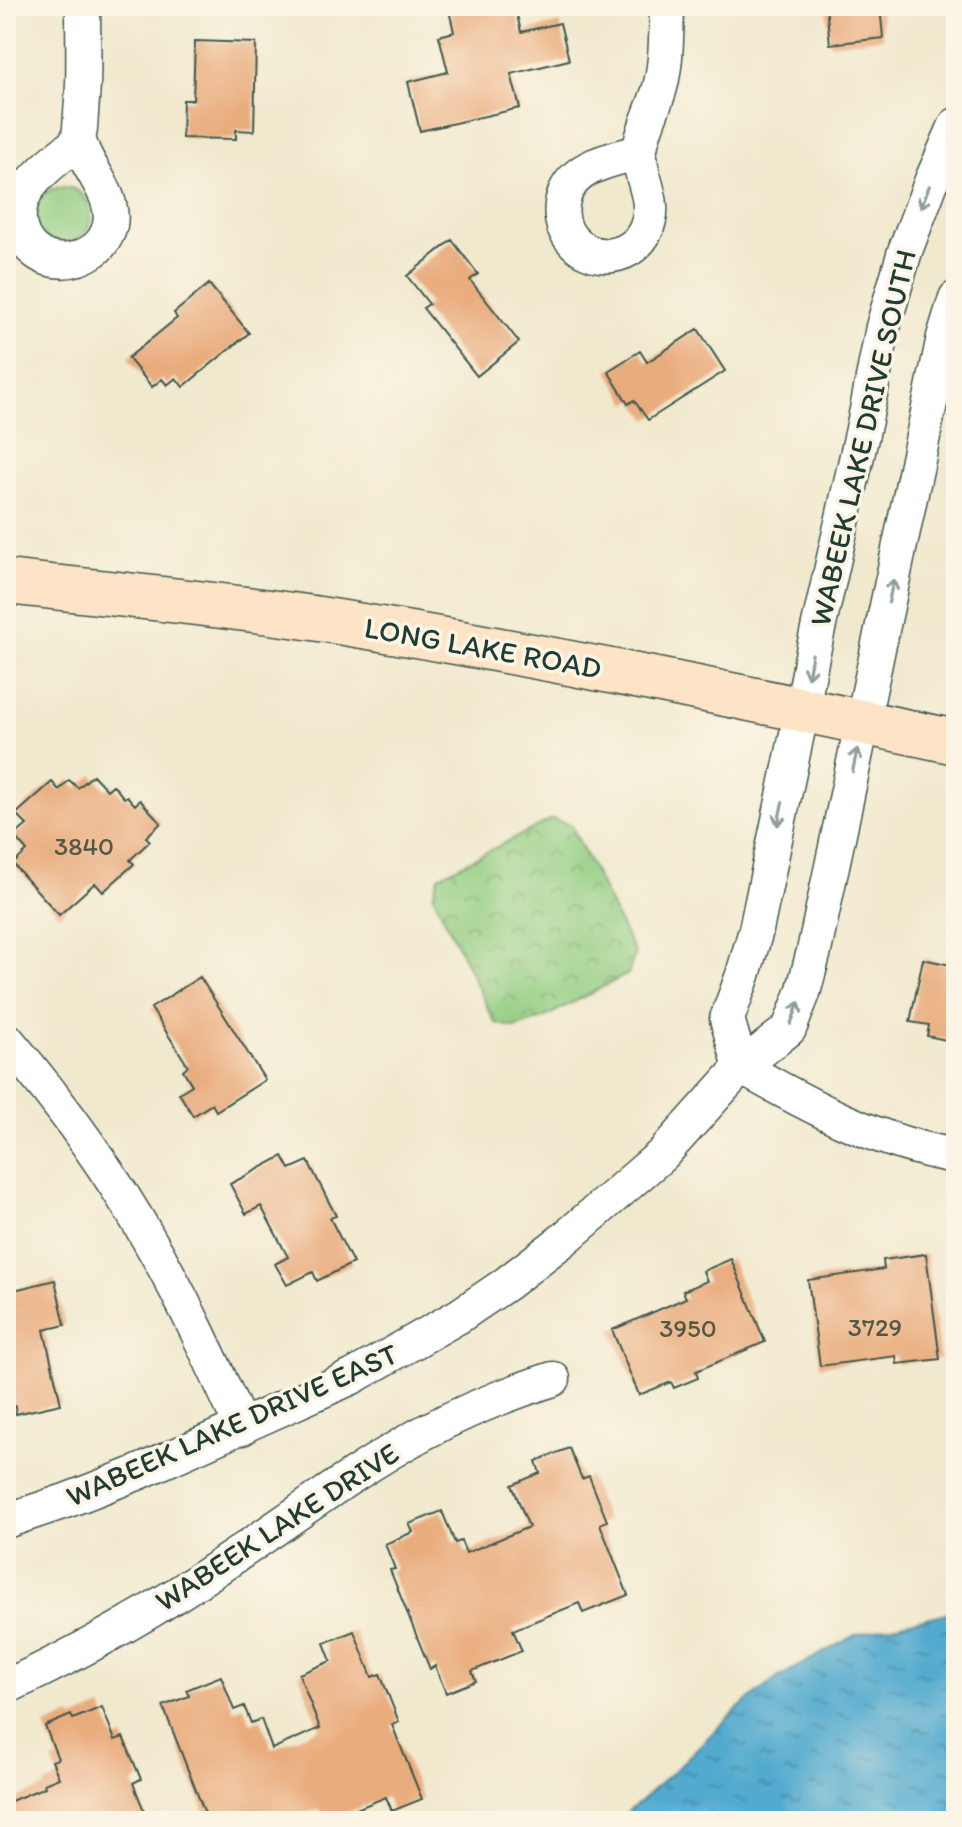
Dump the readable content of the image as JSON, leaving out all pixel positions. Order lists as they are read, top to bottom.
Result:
{
  "streets": {
    "main road": ["LONG LAKE ROAD"],
    "street": ["WABEEK LAKE DRIVE SOUTH", "WABEEK LAKE DRIVE EAST", "WABEEK LAKE DRIVE"]
  },
  "crossings": [
    ["WABEEK LAKE DRIVE SOUTH", "LONG LAKE ROAD"],
    ["WABEEK LAKE DRIVE SOUTH", "WABEEK LAKE DRIVE EAST"],
    ["LONG LAKE ROAD", "WABEEK LAKE DRIVE EAST"]
  ],
  "house_numbers": ["3840", "3729", "3950"]
}
